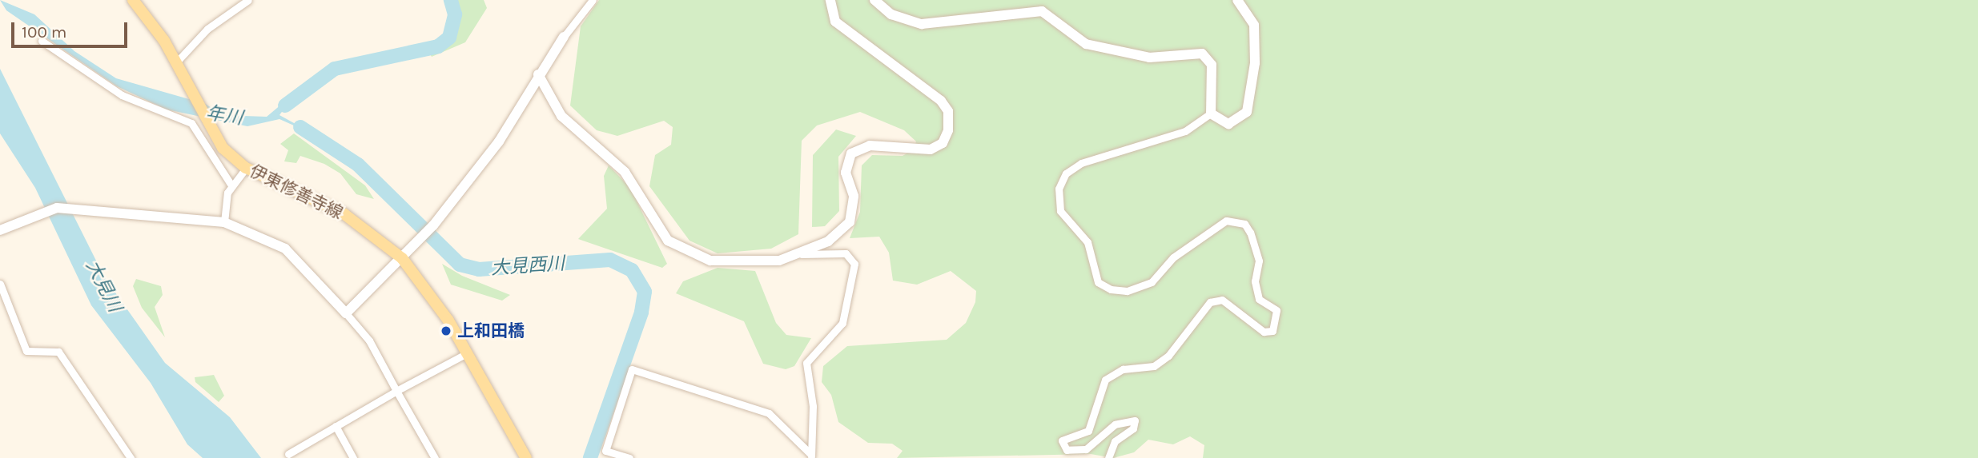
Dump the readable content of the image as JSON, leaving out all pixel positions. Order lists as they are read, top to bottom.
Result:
{
  "streets": {
    "main road": ["伊東修善寺線"]
  },
  "water": ["年川", "大見西川", "大見川"],
  "places": ["上和田橋"],
  "scale_bar": "100 m"
}
